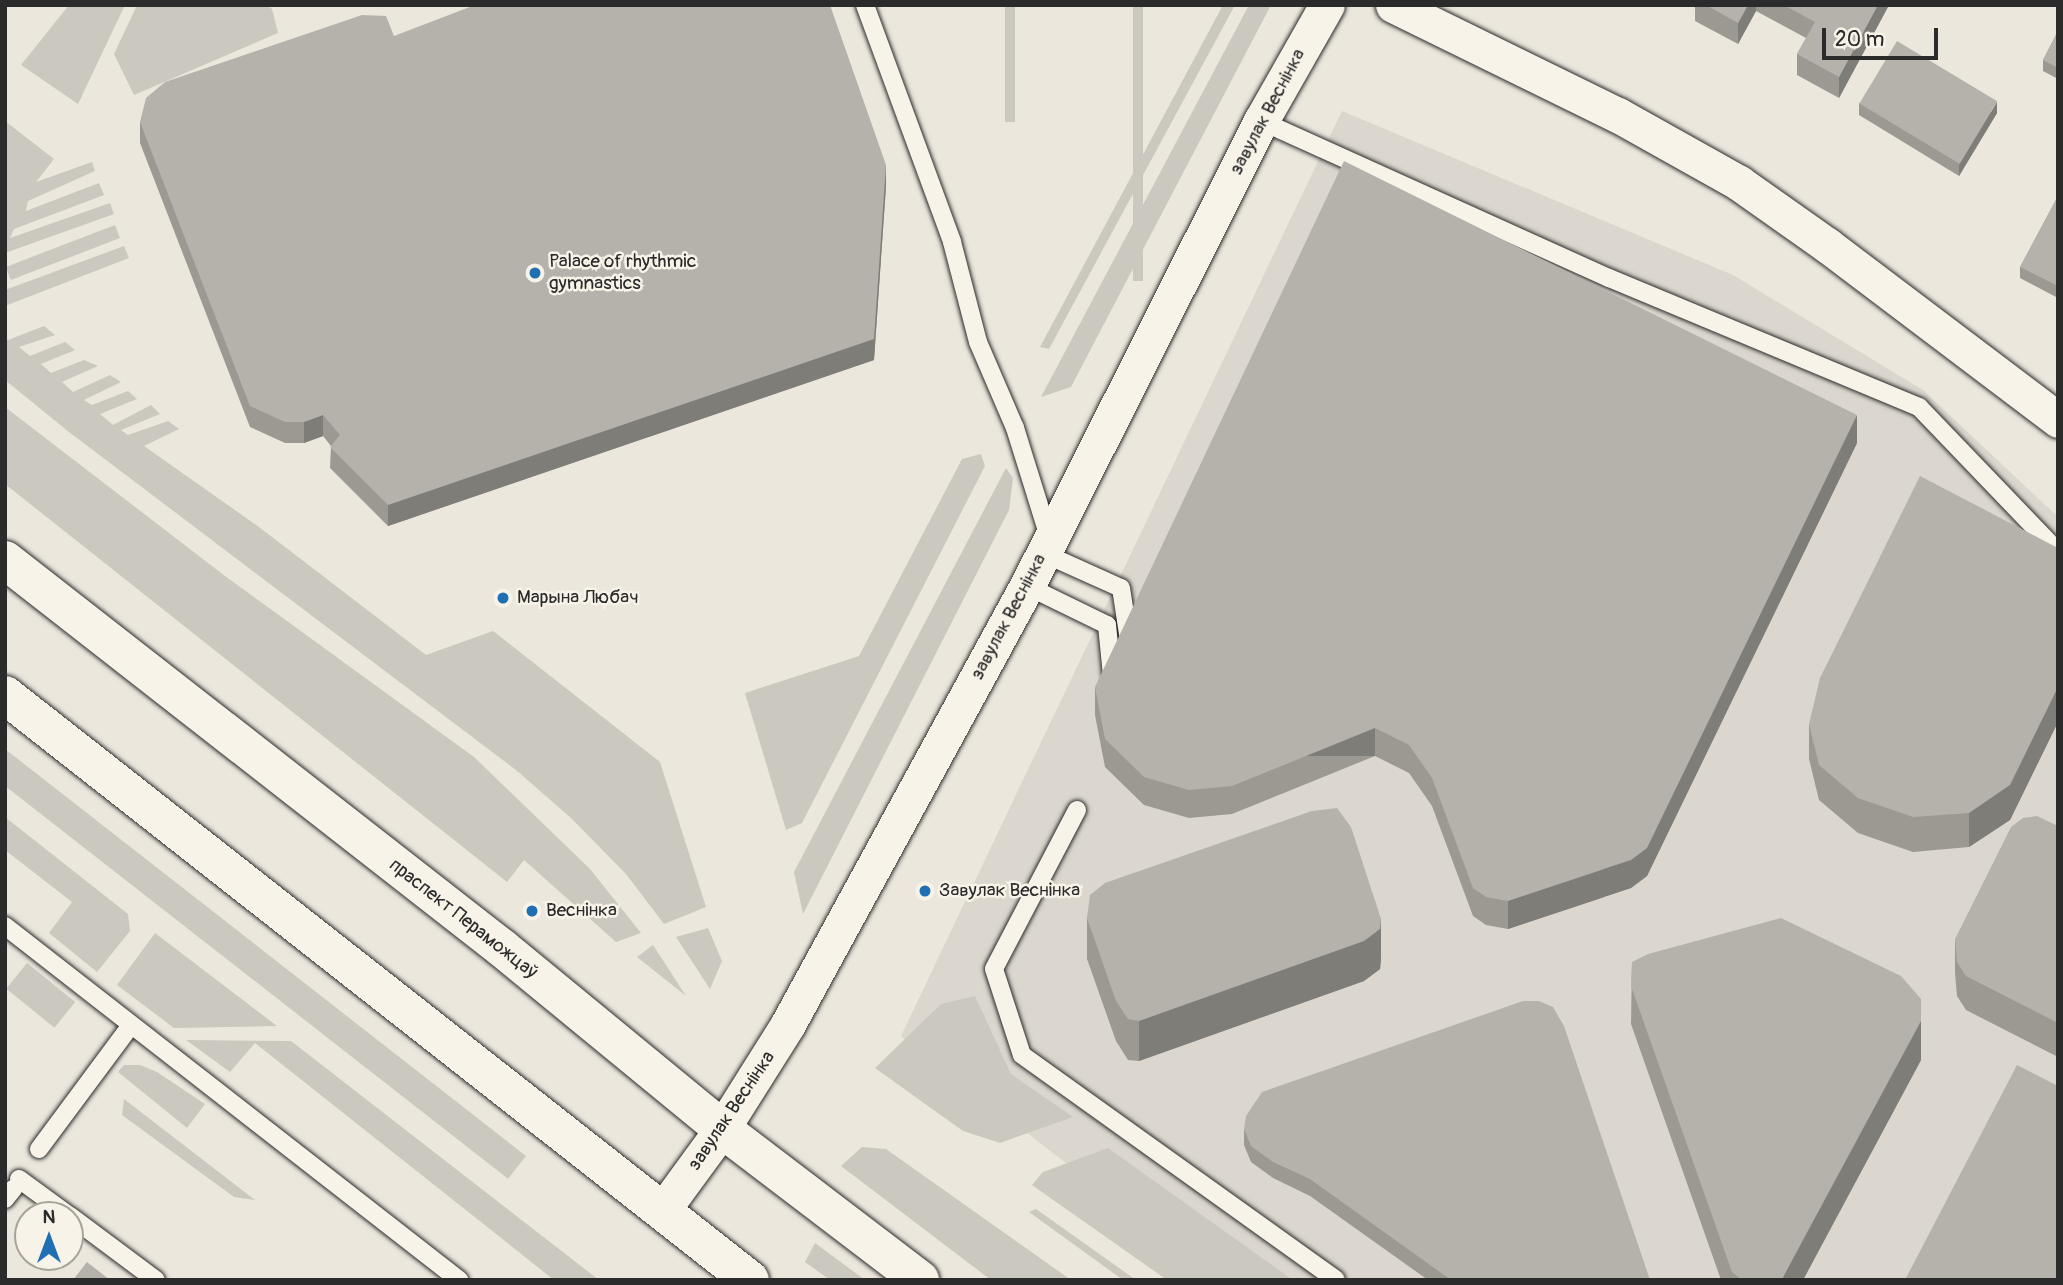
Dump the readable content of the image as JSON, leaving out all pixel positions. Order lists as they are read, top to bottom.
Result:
{
  "streets": {
    "main road": ["праспект Пераможцаў"],
    "street": ["завулак Веснінка"]
  },
  "crossings": [
    ["завулак Веснінка", "праспект Пераможцаў"]
  ],
  "places": [
    "Palace of rhythmic gymnastics",
    "Марына Любач",
    "Завулак Веснінка",
    "Веснінка"
  ],
  "scale_bar": "20 m",
  "north": "top"
}
